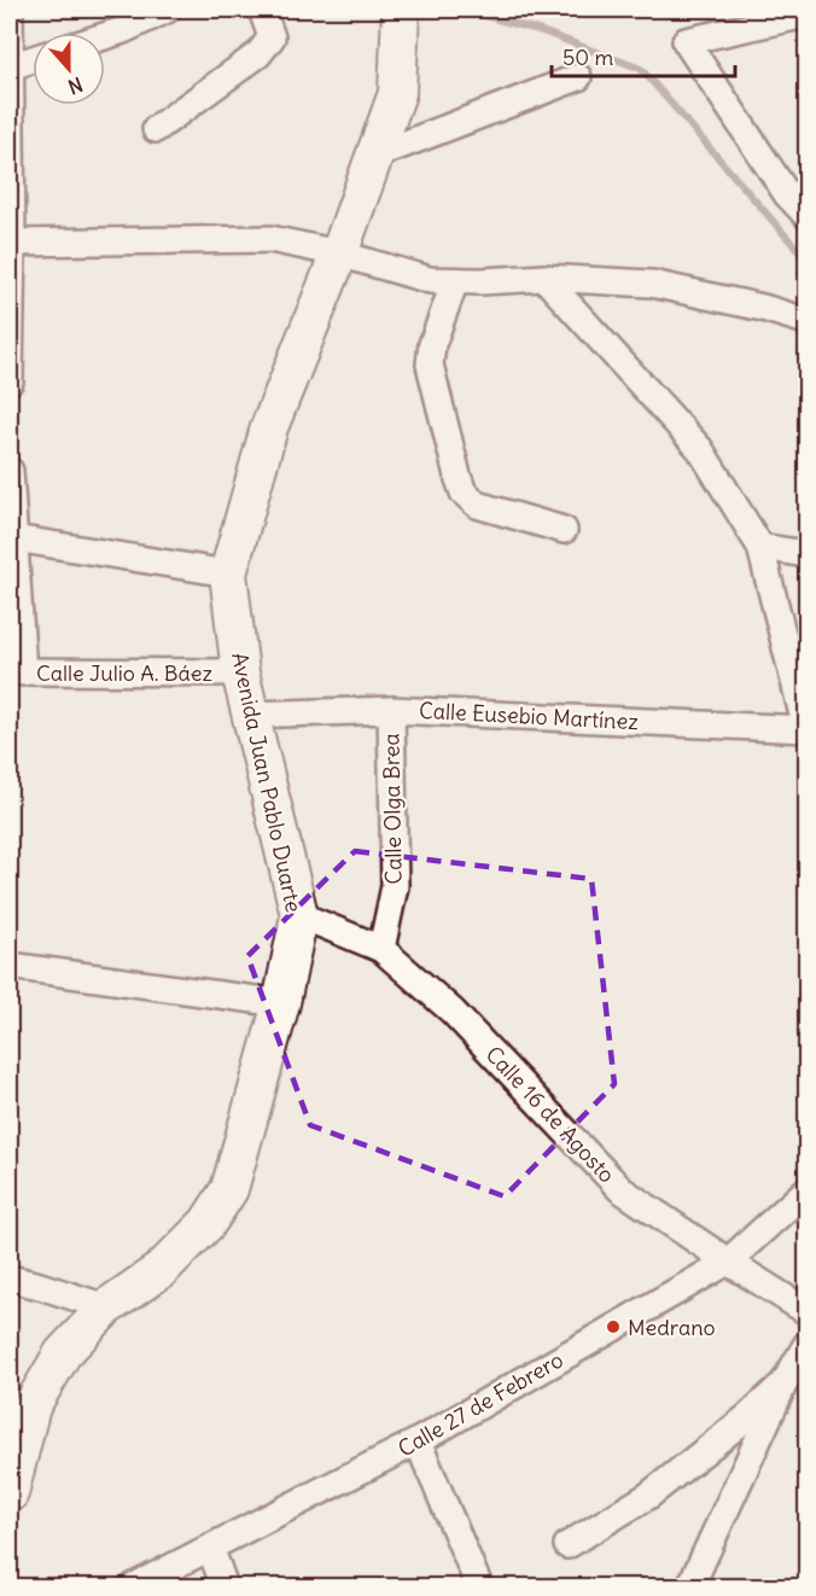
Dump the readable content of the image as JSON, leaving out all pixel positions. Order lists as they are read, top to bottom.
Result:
{
  "streets": {
    "main road": ["Avenida Juan Pablo Duarte"],
    "street": [
      "Calle Julio A. Báez",
      "Calle Eusebio Martínez",
      "Calle Olga Brea",
      "Calle 16 de Agosto",
      "Calle 27 de Febrero"
    ]
  },
  "crossings": [
    ["Calle Julio A. Báez", "Avenida Juan Pablo Duarte"],
    ["Calle Eusebio Martínez", "Avenida Juan Pablo Duarte"],
    ["Calle Eusebio Martínez", "Calle Olga Brea"],
    ["Avenida Juan Pablo Duarte", "Calle 16 de Agosto"],
    ["Calle Olga Brea", "Calle 16 de Agosto"],
    ["Calle 16 de Agosto", "Calle 27 de Febrero"]
  ],
  "places": ["Medrano"],
  "scale_bar": "50 m",
  "north": "bottom"
}
